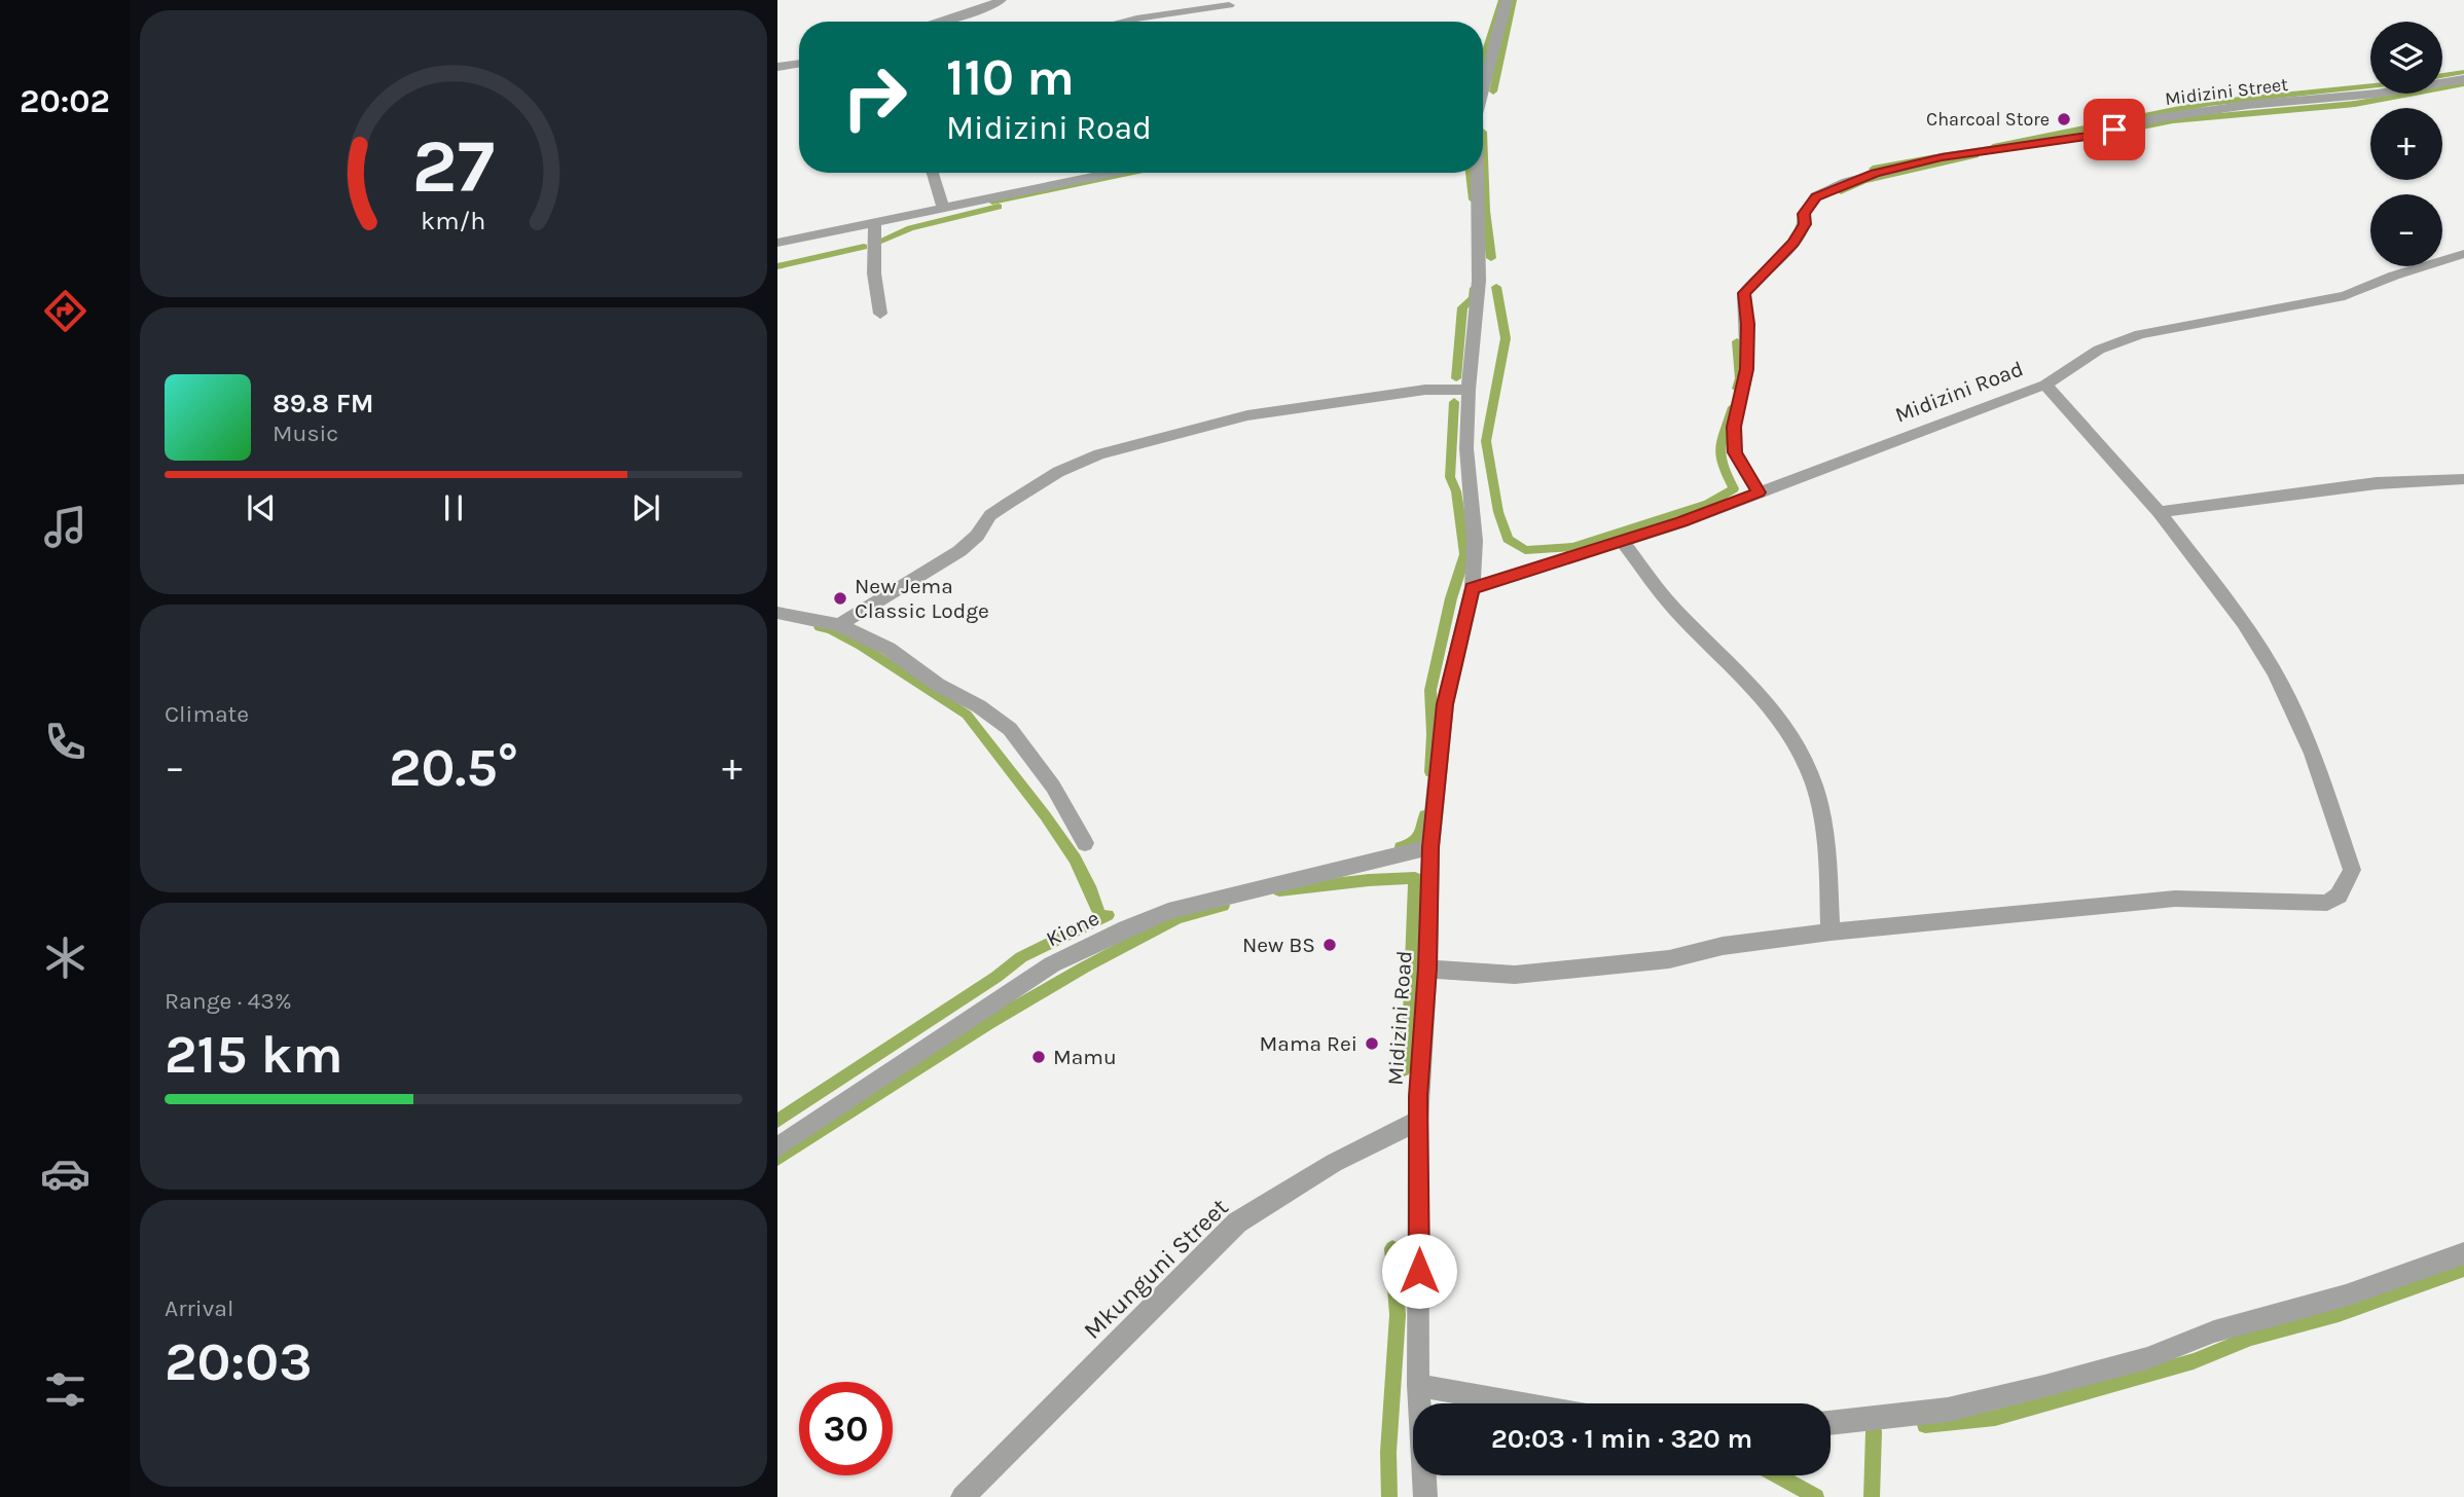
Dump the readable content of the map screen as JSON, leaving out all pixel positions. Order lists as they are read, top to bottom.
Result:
{
  "streets": {
    "street": [
      "Midizini Street",
      "Midizini Road",
      "Kione",
      "Mkunguni Street"
    ]
  },
  "crossings": [
    ["Midizini Street", "Midizini Road"],
    ["Midizini Road", "Kione"],
    ["Midizini Road", "Mkunguni Street"]
  ],
  "places": [
    "Charcoal Store",
    "New Jema Classic Lodge",
    "New BS",
    "Mama Rei",
    "Mamu"
  ],
  "page": {
    "tabs": "20:02",
    "map_buttons": ["+", "−"],
    "turn": ["110 m", "Midizini Road"],
    "song": ["89.8 FM", "Music"],
    "tile": [
      "Climate",
      ["Range · 43%", "215 km"],
      ["Arrival", "20:03"]
    ],
    "heat": ["−", "20.5°", "+"],
    "limit": "30",
    "trip": "20:03 · 1 min · 320 m",
    "gauge": ["27", "km/h"]
  }
}
